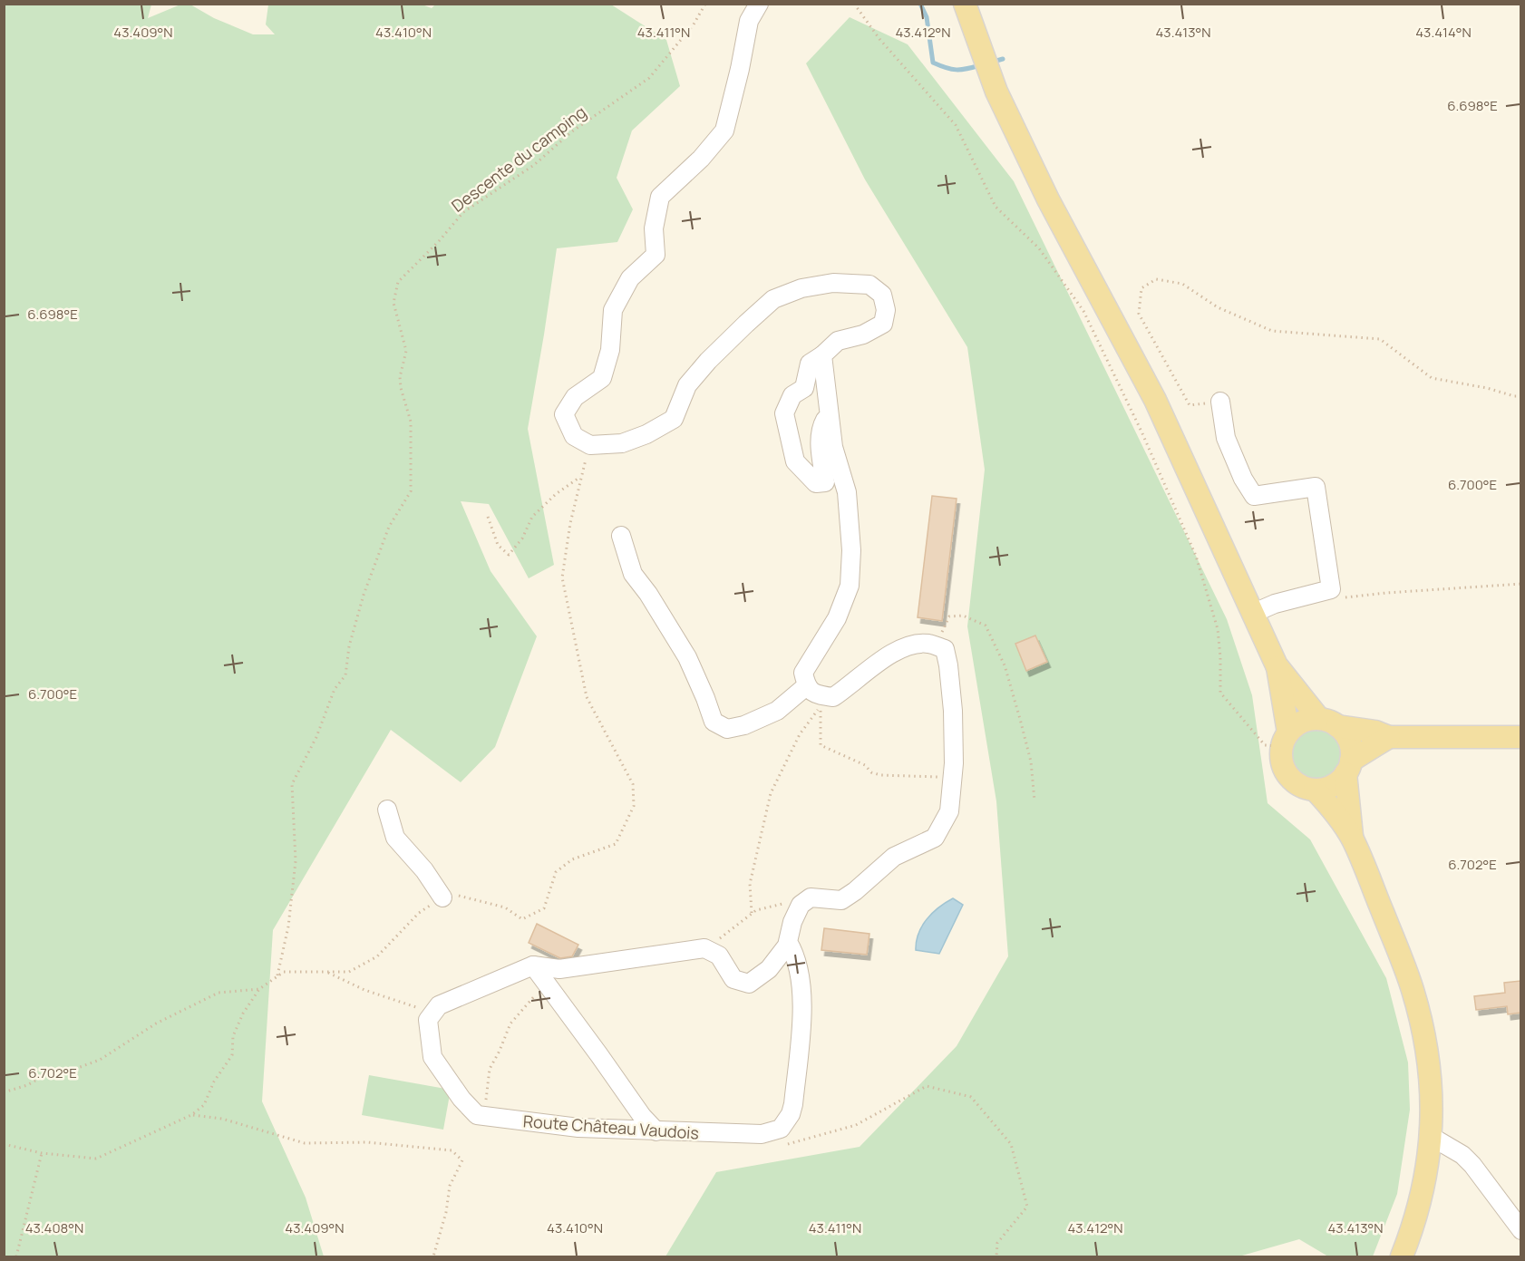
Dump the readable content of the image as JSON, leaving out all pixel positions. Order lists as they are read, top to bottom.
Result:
{
  "streets": {
    "lane": ["Route Château Vaudois"],
    "path": ["Descente du camping"]
  },
  "coordinates": [
    "43.409°N",
    "43.410°N",
    "43.411°N",
    "43.412°N",
    "43.413°N",
    "43.414°N",
    "6.698°E",
    "6.700°E",
    "6.702°E",
    "43.408°N"
  ]
}
